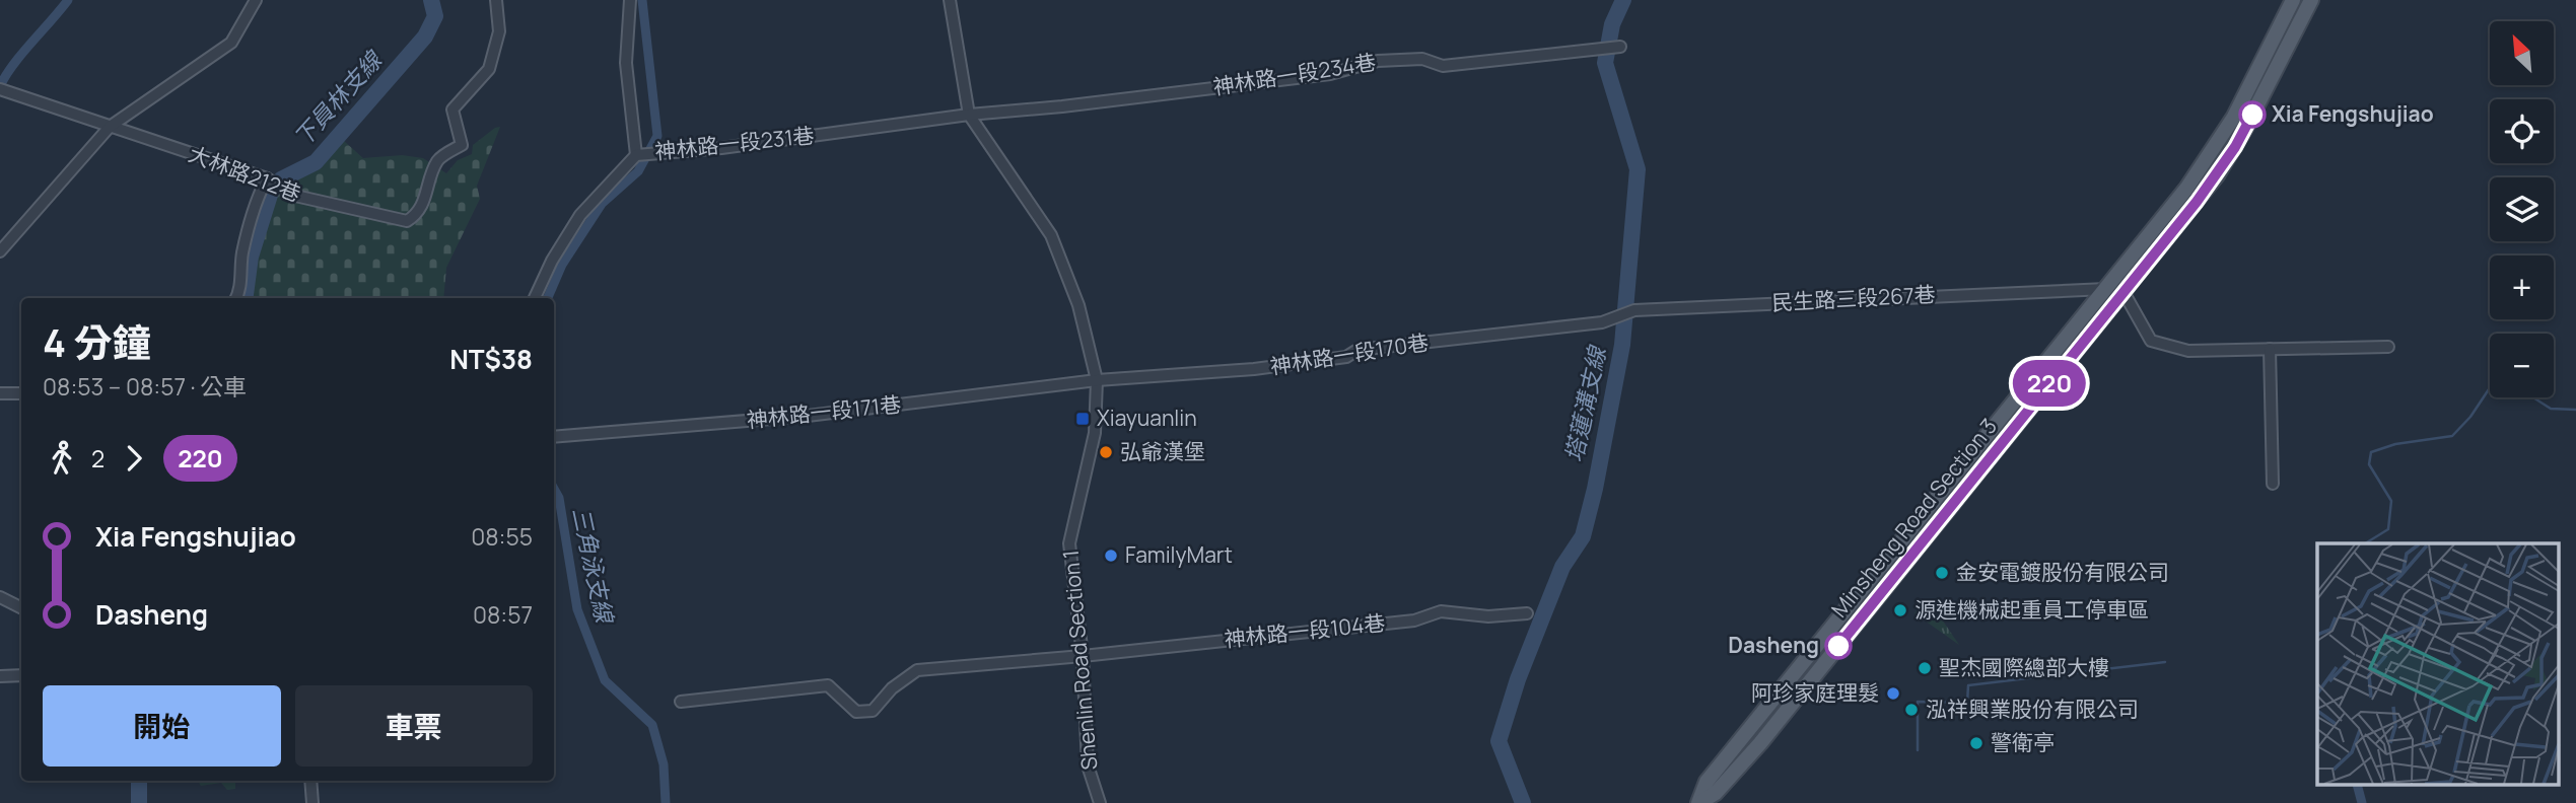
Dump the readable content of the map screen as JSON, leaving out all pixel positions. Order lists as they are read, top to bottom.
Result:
{
  "streets": {
    "main road": ["Minsheng Road Section 3"],
    "street": [
      "神林路一段234巷",
      "神林路一段231巷",
      "大林路212巷",
      "民生路三段267巷",
      "神林路一段170巷",
      "神林路一段171巷",
      "神林路一段104巷",
      "Shenlin Road Section 1"
    ]
  },
  "crossings": [
    ["神林路一段234巷", "神林路一段231巷"],
    ["神林路一段234巷", "Shenlin Road Section 1"],
    ["神林路一段231巷", "Shenlin Road Section 1"],
    ["民生路三段267巷", "神林路一段170巷"],
    ["民生路三段267巷", "Minsheng Road Section 3"],
    ["神林路一段170巷", "神林路一段171巷"],
    ["神林路一段170巷", "Shenlin Road Section 1"],
    ["神林路一段171巷", "Shenlin Road Section 1"],
    ["神林路一段104巷", "Shenlin Road Section 1"]
  ],
  "water": ["下員林支線", "塔蓮溝支線", "三角泳支線"],
  "places": {
    "other": [
      "Xia Fengshujiao",
      "弘爺漢堡",
      "FamilyMart",
      "金安電鍍股份有限公司",
      "源進機械起重員工停車區",
      "Dasheng",
      "聖杰國際總部大樓",
      "阿珍家庭理髮",
      "泓祥興業股份有限公司",
      "警衛亭"
    ],
    "transit": ["Xiayuanlin"]
  },
  "lines": ["bus line 220"],
  "north": "top left",
  "page": {
    "on_map": "220",
    "map_buttons": ["+", "−"],
    "heading": ["4 分鐘", "08:53 – 08:57 · 公車", "NT$38"],
    "legs": ["2", "220"],
    "list": [
      {
        "name": "Xia Fengshujiao",
        "value": "08:55"
      },
      {
        "name": "Dasheng",
        "value": "08:57"
      }
    ],
    "buttons": ["開始", "車票"]
  }
}
